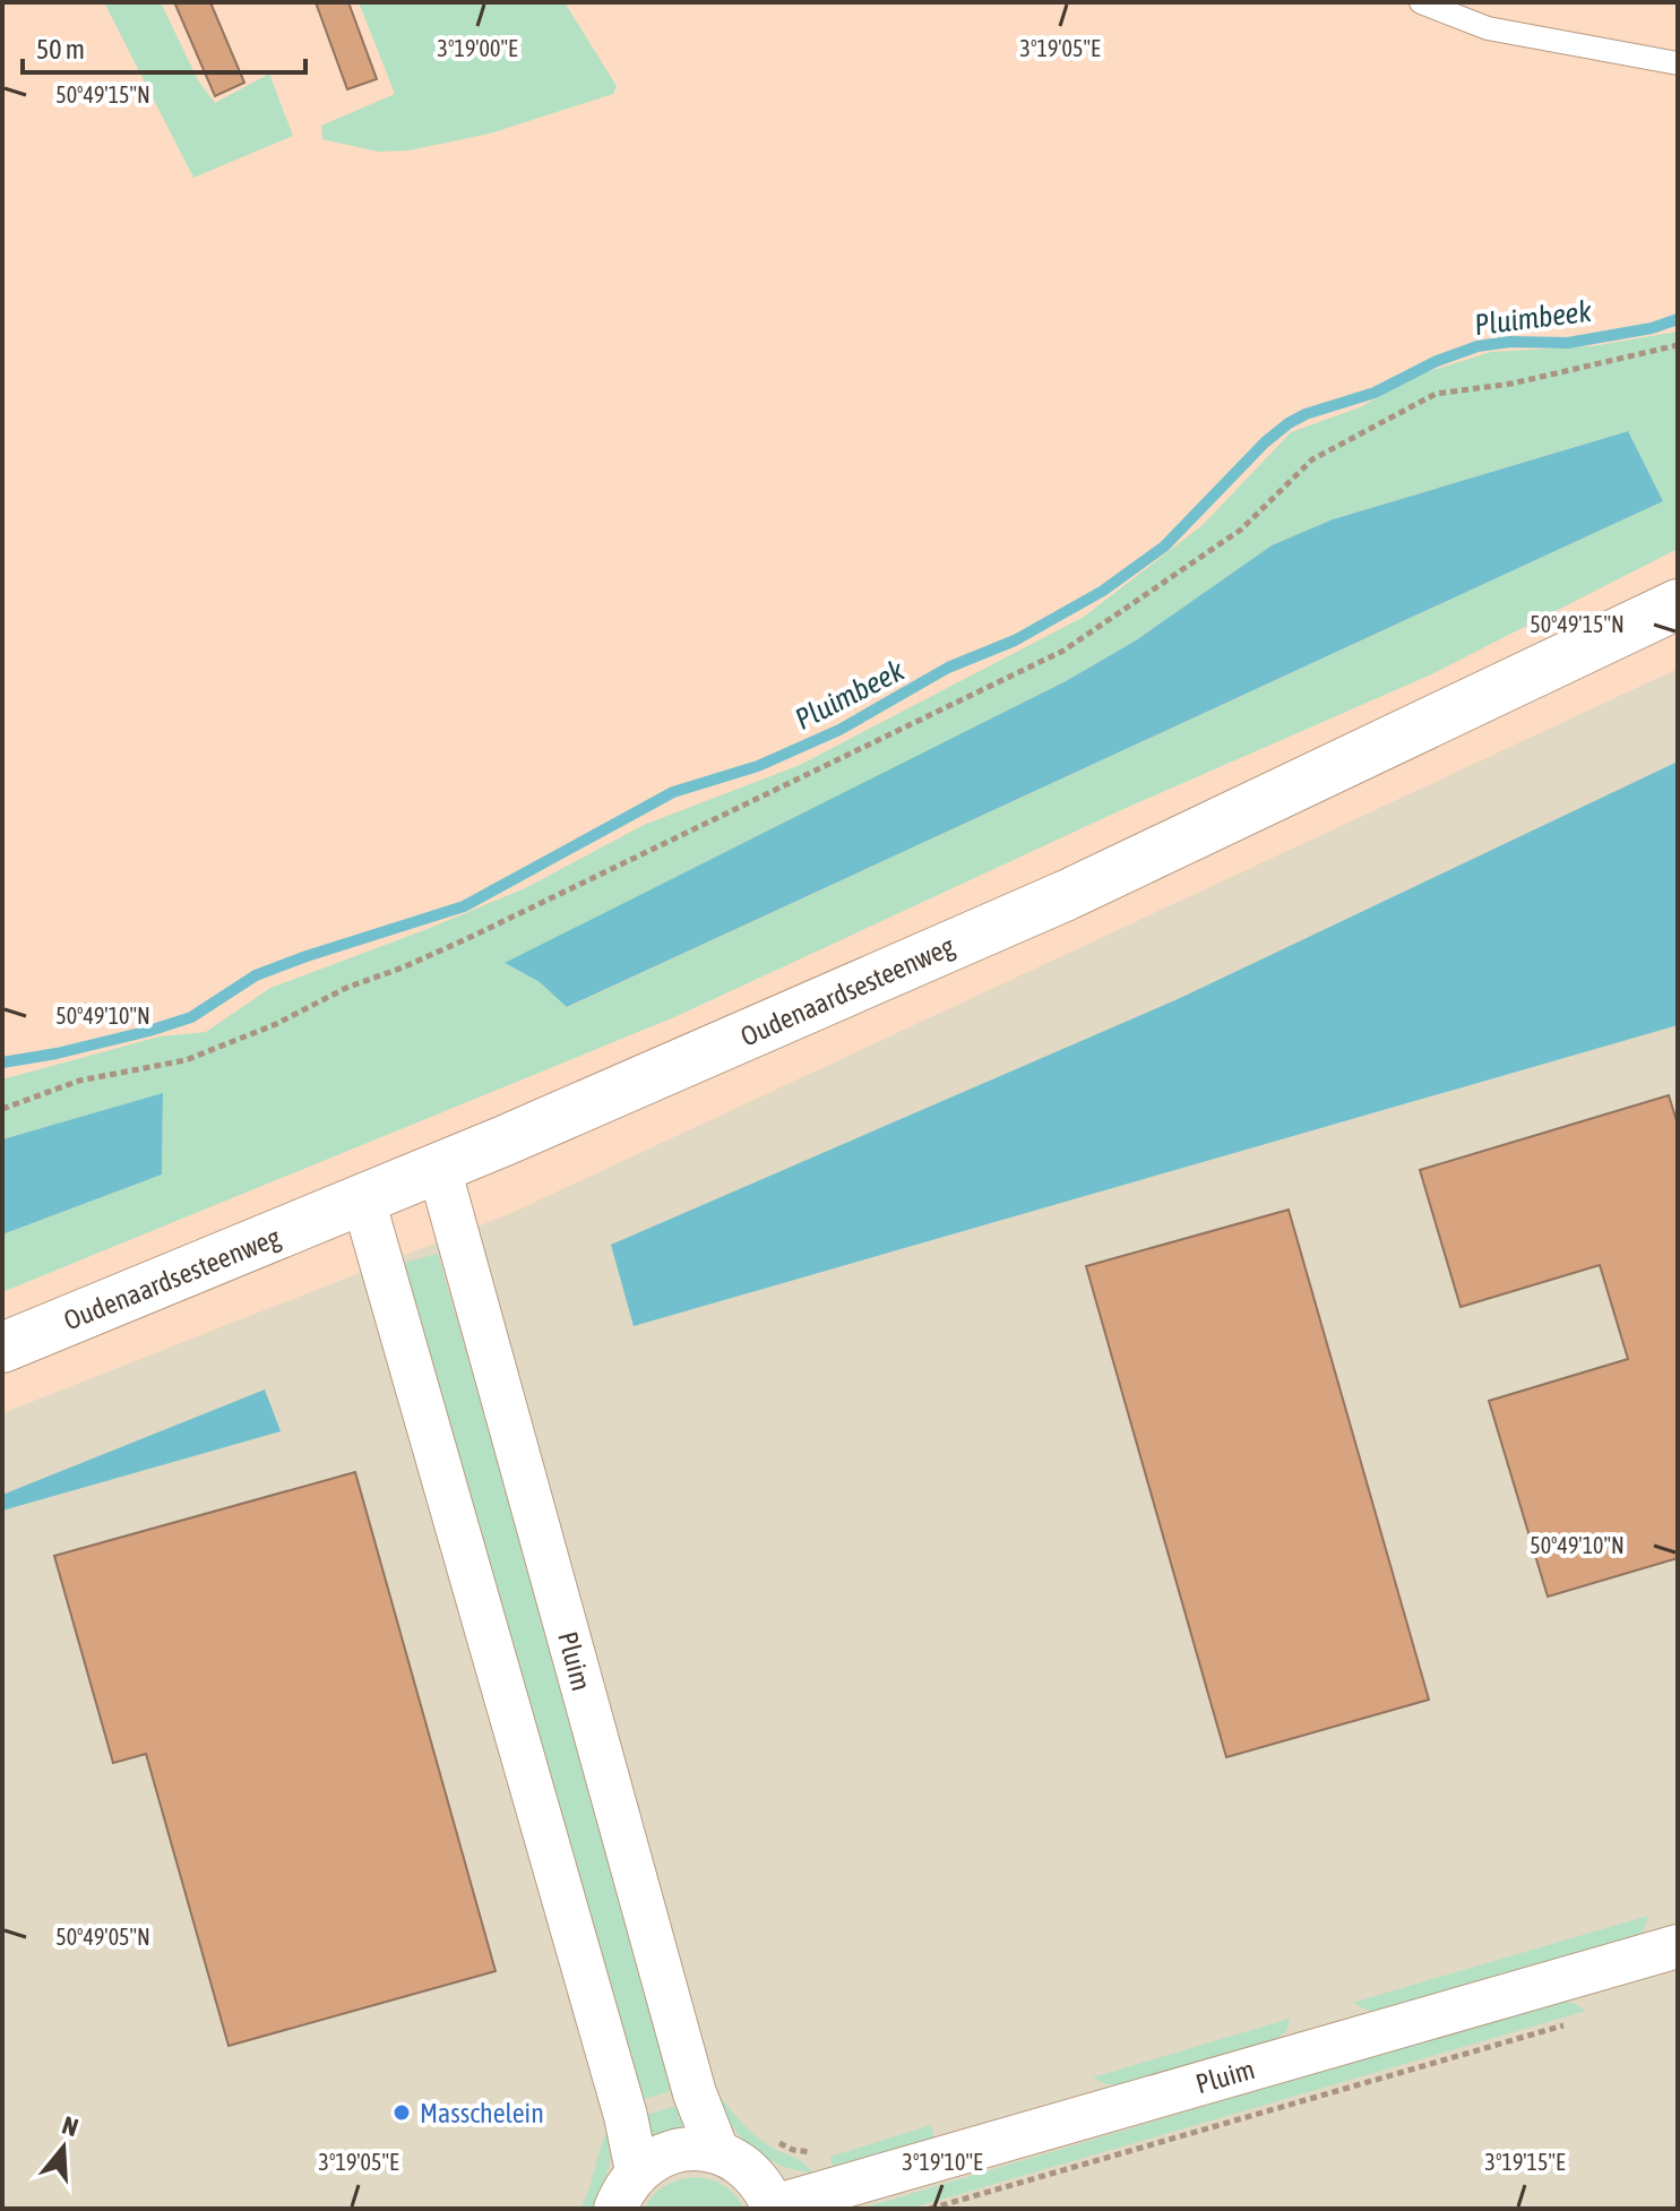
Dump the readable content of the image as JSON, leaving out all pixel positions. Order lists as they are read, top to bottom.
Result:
{
  "streets": {
    "main road": ["Oudenaardsesteenweg"],
    "street": ["Pluim"]
  },
  "crossings": [
    ["Oudenaardsesteenweg", "Pluim"]
  ],
  "water": ["Pluimbeek"],
  "places": ["Masschelein"],
  "scale_bar": "50 m",
  "north": "top",
  "coordinates": [
    "3°19'00\"E",
    "3°19'05\"E",
    "50°49'15\"N",
    "50°49'10\"N",
    "50°49'05\"N",
    "3°19'10\"E",
    "3°19'15\"E"
  ]
}
